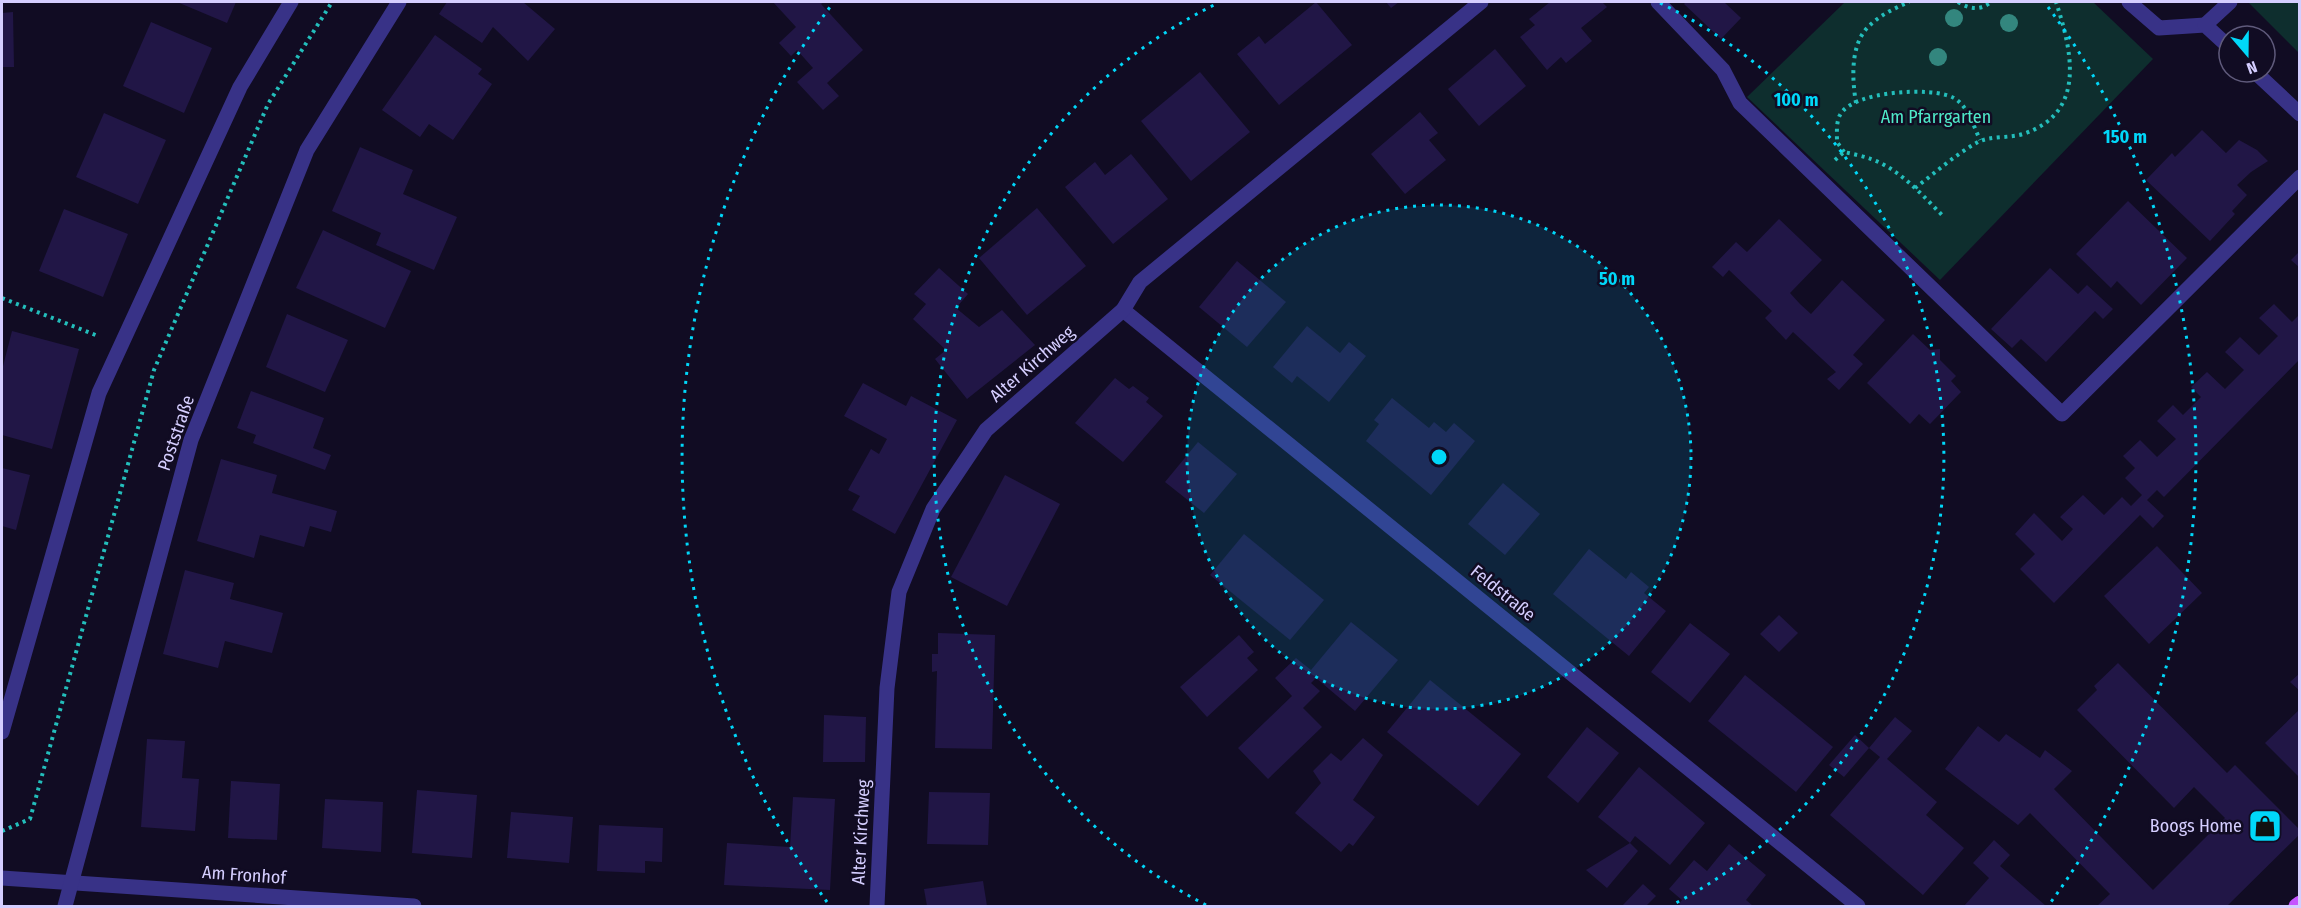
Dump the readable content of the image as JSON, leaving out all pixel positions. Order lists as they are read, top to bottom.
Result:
{
  "streets": {
    "street": [
      "Alter Kirchweg",
      "Poststraße",
      "Feldstraße",
      "Am Fronhof"
    ]
  },
  "crossings": [
    ["Alter Kirchweg", "Feldstraße"],
    ["Poststraße", "Am Fronhof"]
  ],
  "parks": ["Am Pfarrgarten"],
  "places": {
    "shop": ["Boogs Home"]
  },
  "north": "bottom",
  "rings": ["100 m", "150 m", "50 m"]
}
